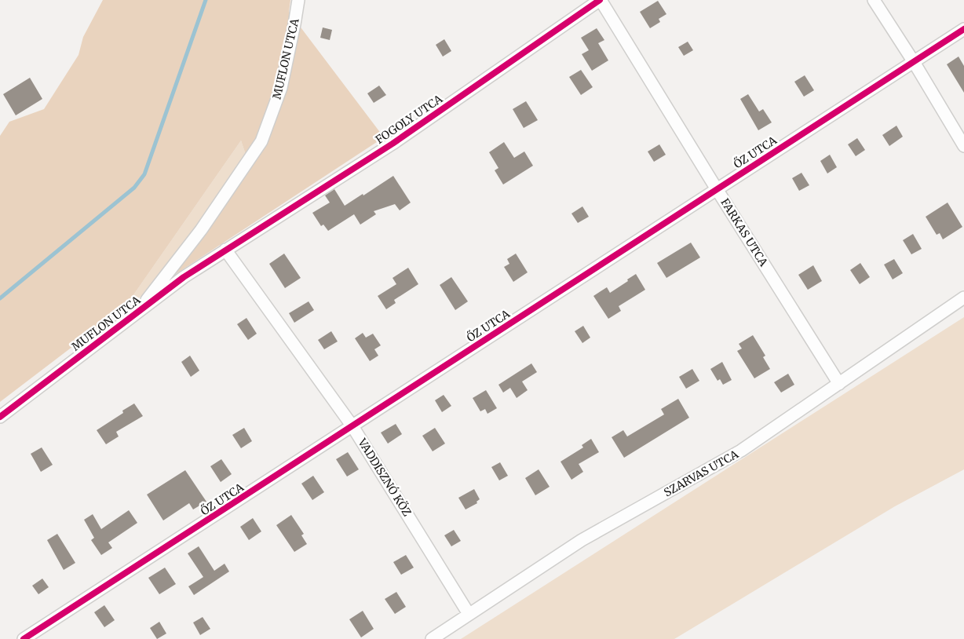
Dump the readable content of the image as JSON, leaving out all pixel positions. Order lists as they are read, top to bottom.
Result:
{
  "streets": {
    "street": [
      "MUFLON UTCA",
      "FOGOLY UTCA",
      "ŐZ UTCA",
      "FARKAS UTCA",
      "SZARVAS UTCA",
      "VADDISZNÓ KÖZ"
    ]
  },
  "crossings": [
    ["MUFLON UTCA", "FOGOLY UTCA"],
    ["MUFLON UTCA", "VADDISZNÓ KÖZ"],
    ["FOGOLY UTCA", "FARKAS UTCA"],
    ["FOGOLY UTCA", "VADDISZNÓ KÖZ"],
    ["ŐZ UTCA", "FARKAS UTCA"],
    ["ŐZ UTCA", "VADDISZNÓ KÖZ"],
    ["FARKAS UTCA", "SZARVAS UTCA"],
    ["SZARVAS UTCA", "VADDISZNÓ KÖZ"]
  ]
}
